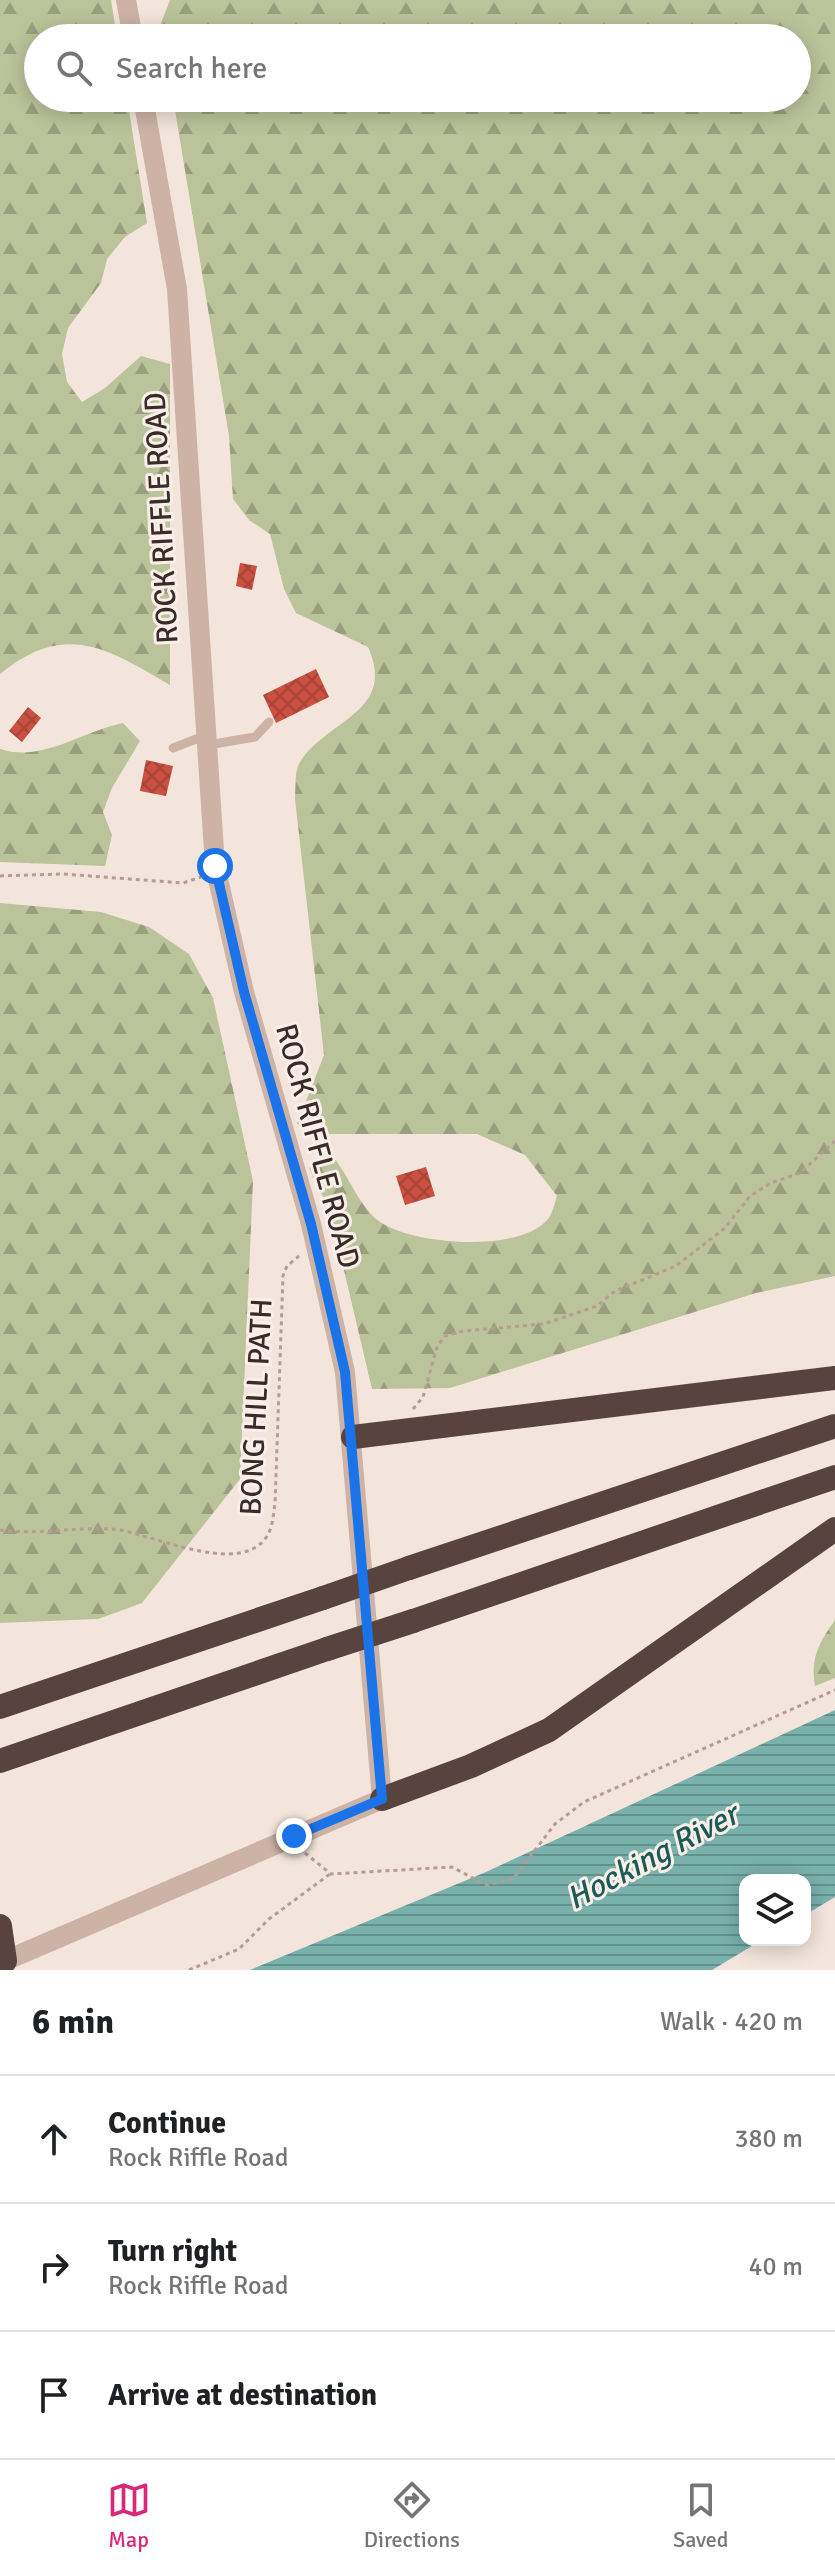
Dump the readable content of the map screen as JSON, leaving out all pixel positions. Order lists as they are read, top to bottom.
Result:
{
  "streets": {
    "street": ["ROCK RIFFLE ROAD"],
    "path": ["BONG HILL PATH"]
  },
  "water": ["Hocking River"],
  "page": {
    "search": "Search here",
    "heading": ["6 min", "Walk · 420 m"],
    "list": [
      ["Continue", "Rock Riffle Road", "380 m"],
      ["Turn right", "Rock Riffle Road", "40 m"],
      "Arrive at destination"
    ],
    "nav": ["Map", "Directions", "Saved"]
  }
}
